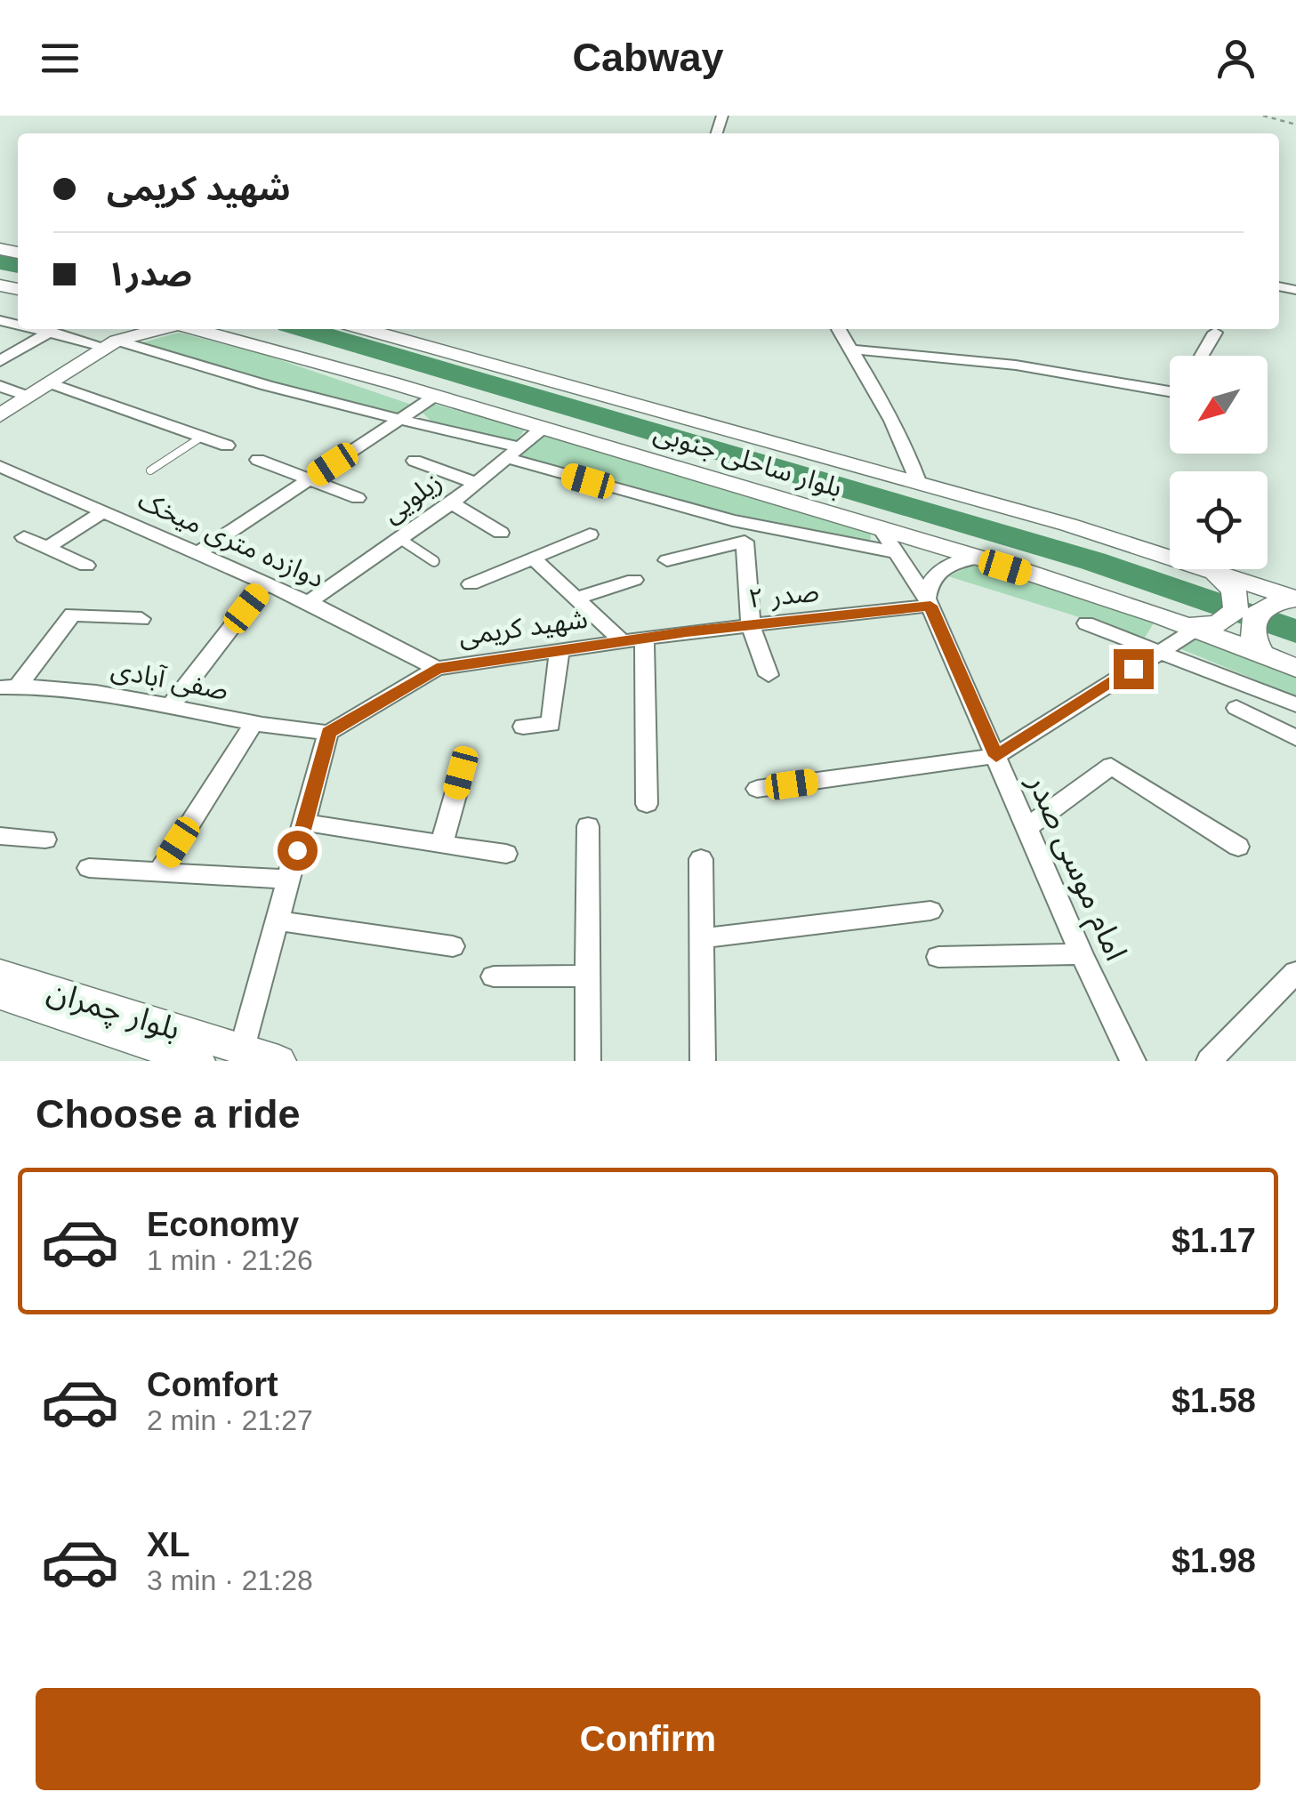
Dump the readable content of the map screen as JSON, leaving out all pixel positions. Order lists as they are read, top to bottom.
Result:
{
  "streets": {
    "main road": ["بلوار ساحلی جنوبی", "بلوار چمران"],
    "street": [
      "زیلویی",
      "دوازده متری میخک",
      "صدر ۲",
      "شهید کریمی",
      "صفی آبادی",
      "امام موسی صدر"
    ]
  },
  "crossings": [
    ["بلوار ساحلی جنوبی", "زیلویی"],
    ["بلوار ساحلی جنوبی", "امام موسی صدر"],
    ["زیلویی", "دوازده متری میخک"],
    ["دوازده متری میخک", "شهید کریمی"],
    ["صدر ۲", "شهید کریمی"],
    ["صدر ۲", "امام موسی صدر"],
    ["شهید کریمی", "صفی آبادی"]
  ],
  "north": "bottom left",
  "page": {
    "header": "Cabway",
    "banner": ["شهید کریمی", "صدر۱"],
    "heading": "Choose a ride",
    "list": [
      {
        "name": "Economy",
        "note": "1 min · 21:26",
        "value": "$1.17"
      },
      {
        "name": "Comfort",
        "note": "2 min · 21:27",
        "value": "$1.58"
      },
      {
        "name": "XL",
        "note": "3 min · 21:28",
        "value": "$1.98"
      }
    ],
    "buttons": "Confirm"
  }
}
